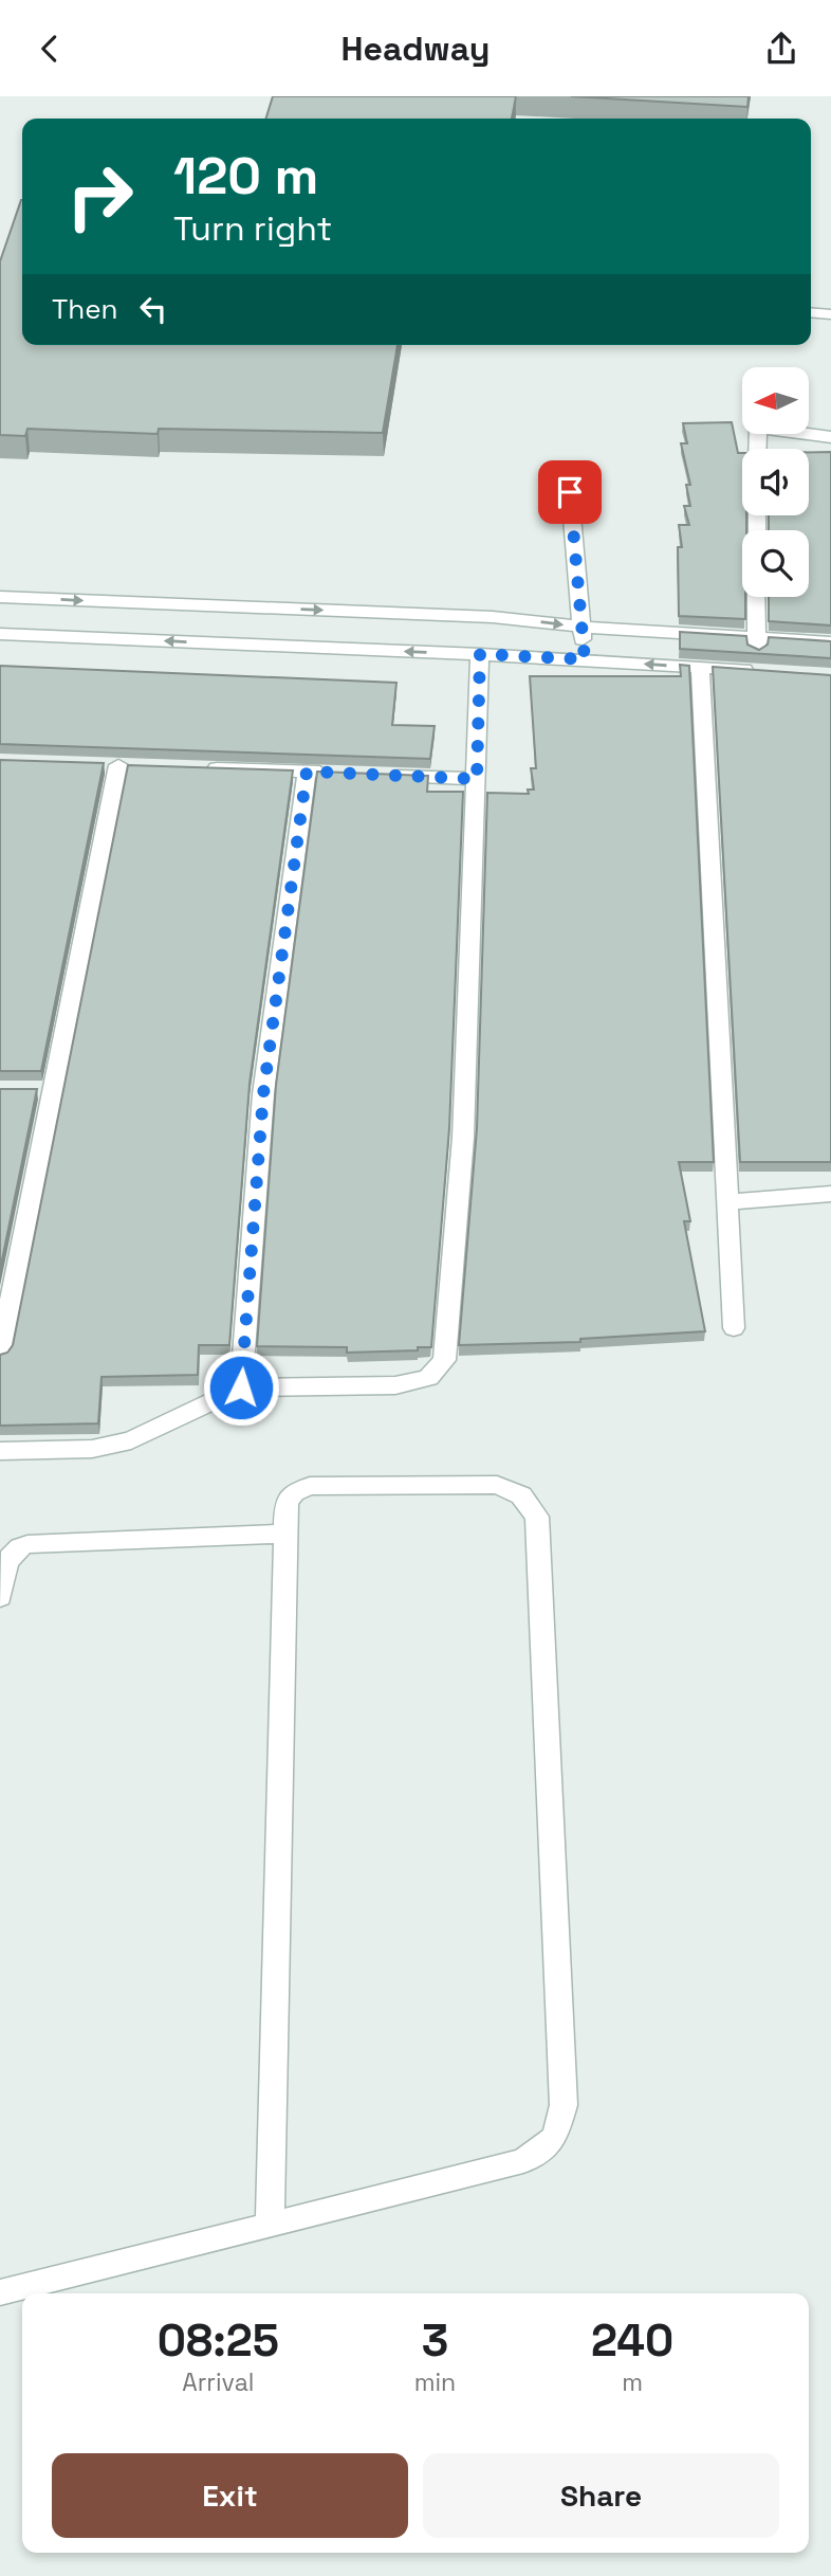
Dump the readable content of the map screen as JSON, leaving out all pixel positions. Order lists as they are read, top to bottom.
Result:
{
  "north": "left",
  "page": {
    "header": "Headway",
    "turn": ["120 m", "Turn right"],
    "then": "Then",
    "eta": [
      "08:25",
      "Arrival",
      "3",
      "min",
      "240",
      "m"
    ],
    "buttons": ["Exit", "Share"]
  }
}
